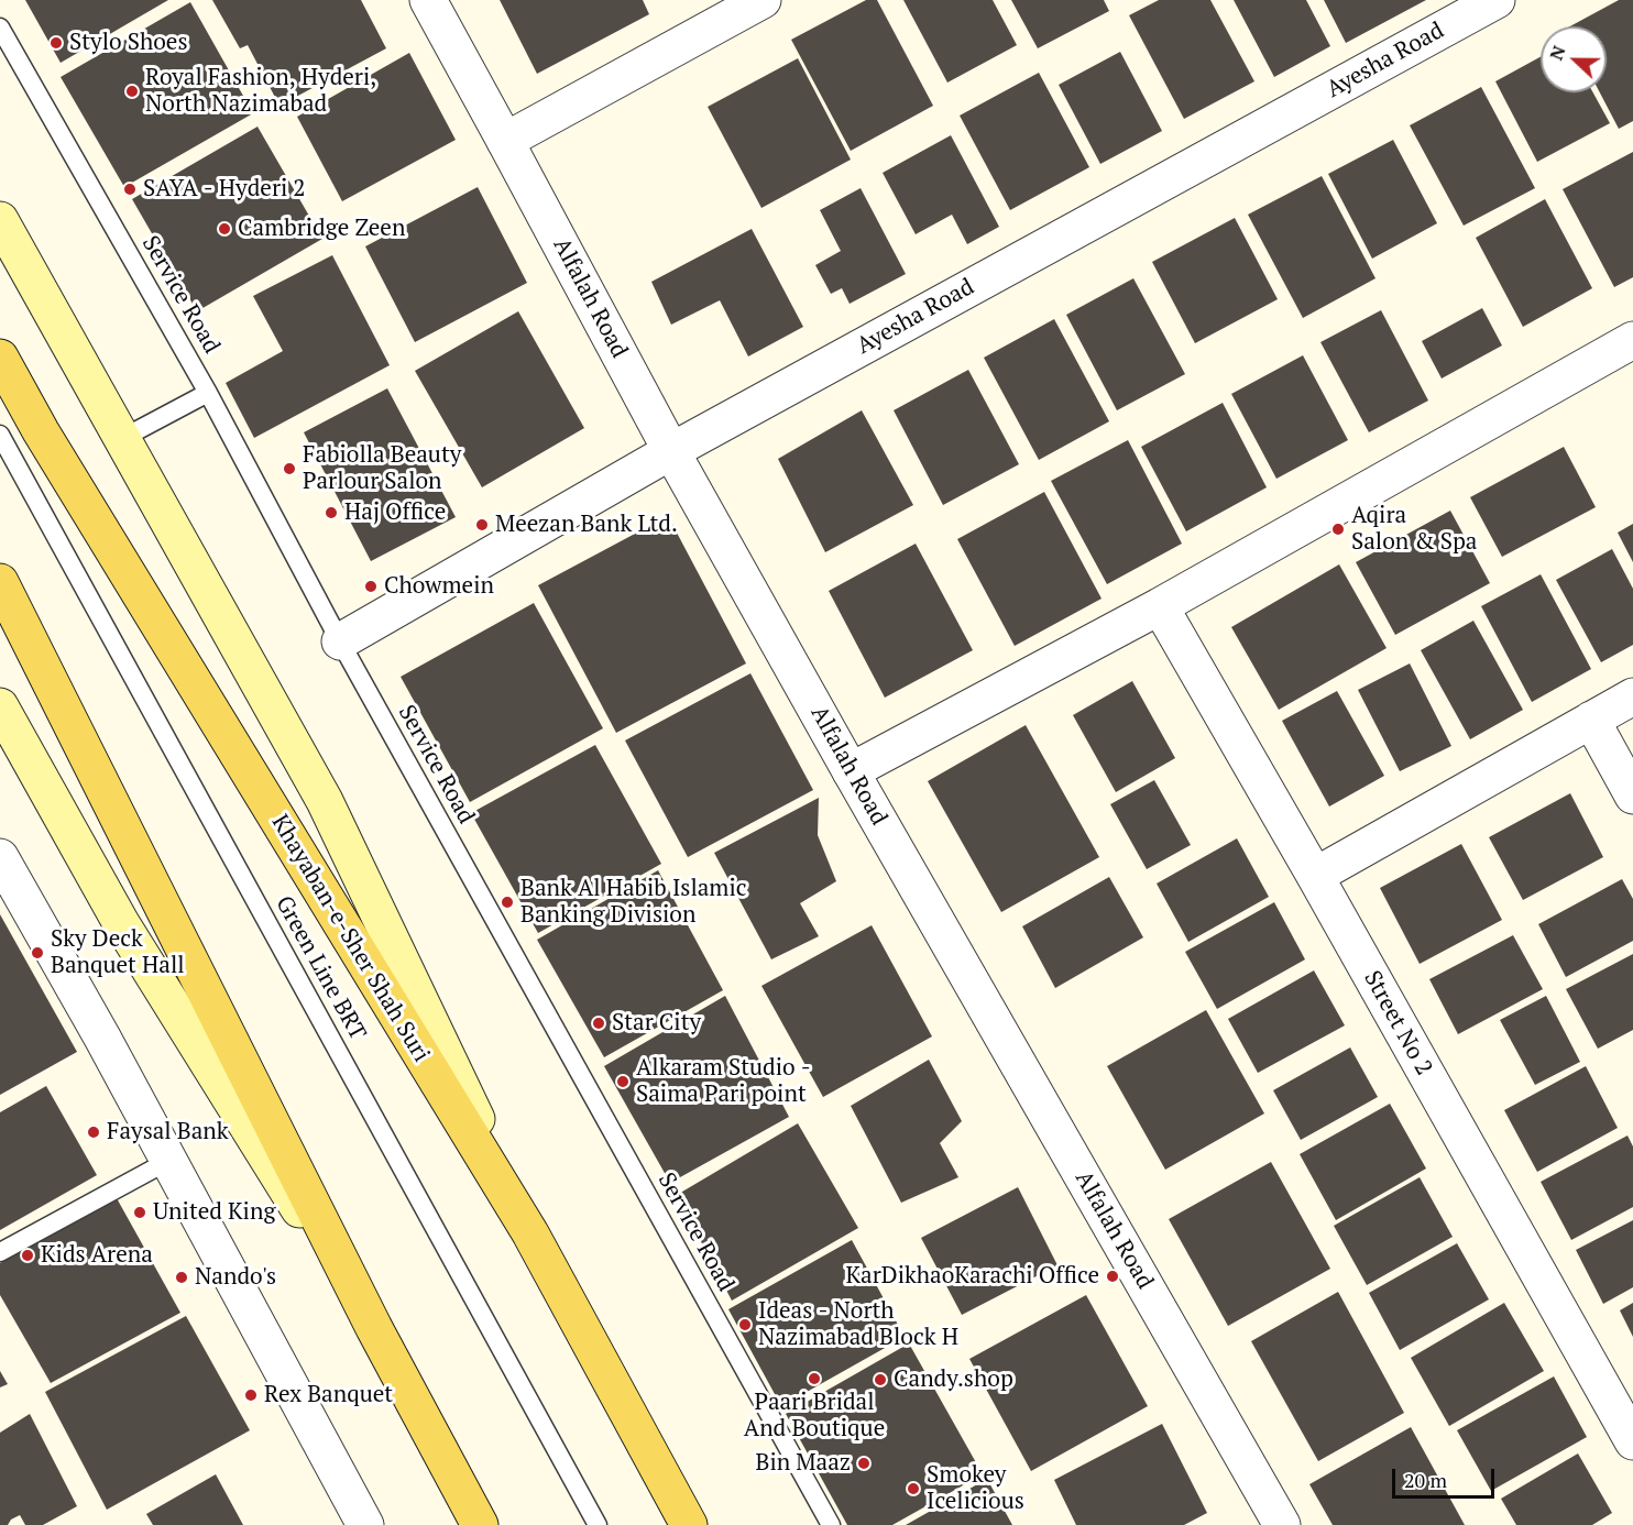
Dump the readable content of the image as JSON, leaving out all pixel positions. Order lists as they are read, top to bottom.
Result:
{
  "streets": {
    "main road": ["Khayaban-e-Sher Shah Suri"],
    "street": ["Ayesha Road", "Alfalah Road", "Street No 2"],
    "lane": ["Service Road", "Green Line BRT"]
  },
  "crossings": [
    ["Ayesha Road", "Service Road"],
    ["Ayesha Road", "Alfalah Road"]
  ],
  "places": [
    "Stylo Shoes",
    "Royal Fashion, Hyderi, North Nazimabad",
    "SAYA - Hyderi 2",
    "Cambridge Zeen",
    "Fabiolla Beauty Parlour Salon",
    "Haj Office",
    "Meezan Bank Ltd.",
    "Aqira Salon & Spa",
    "Chowmein",
    "Bank Al Habib Islamic Banking Division",
    "Sky Deck Banquet Hall",
    "Star City",
    "Alkaram Studio - Saima Pari point",
    "Faysal Bank",
    "United King",
    "Kids Arena",
    "KarDikhaoKarachi Office",
    "Nando's",
    "Ideas - North Nazimabad Block H",
    "Paari Bridal And Boutique",
    "Candy.shop",
    "Rex Banquet",
    "Bin Maaz",
    "Smokey Icelicious"
  ],
  "scale_bar": "20 m",
  "north": "left"
}
